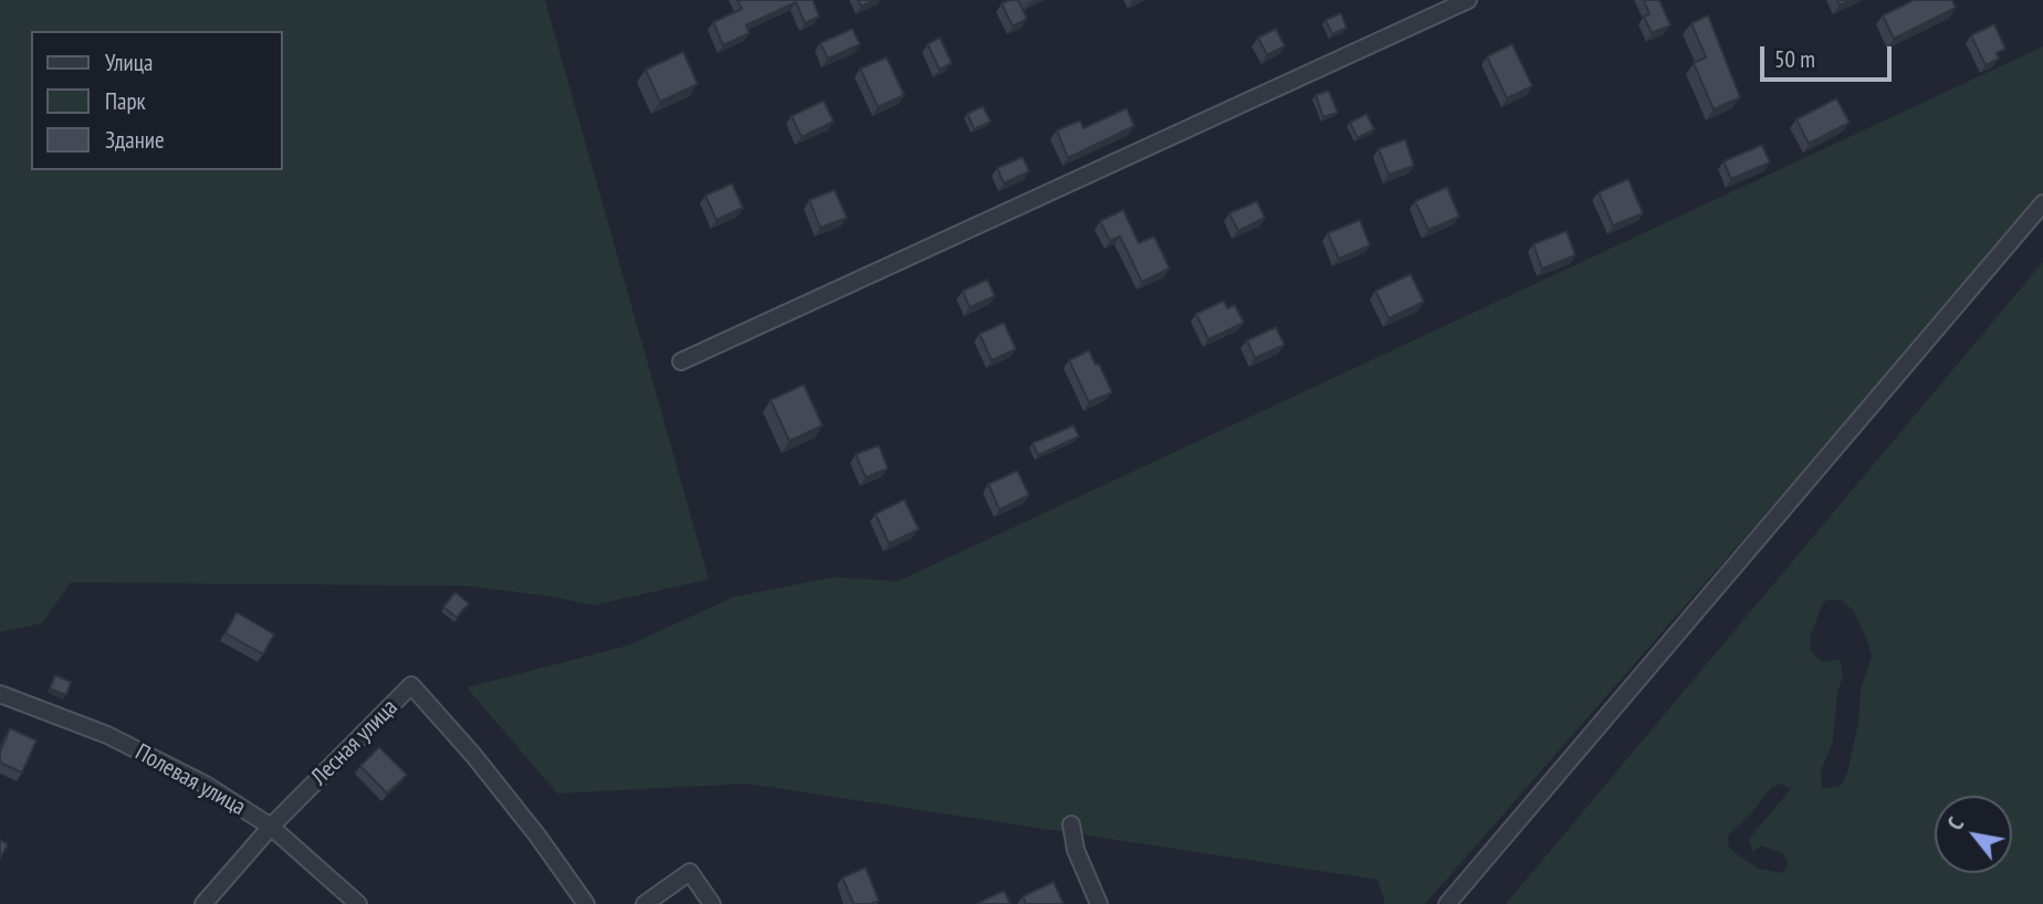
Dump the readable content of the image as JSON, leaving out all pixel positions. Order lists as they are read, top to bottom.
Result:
{
  "streets": {
    "street": ["Лесная улица", "Полевая улица"]
  },
  "crossings": [
    ["Лесная улица", "Полевая улица"]
  ],
  "legend": ["Улица", "Парк", "Здание"],
  "scale_bar": "50 m",
  "north": "top left"
}
